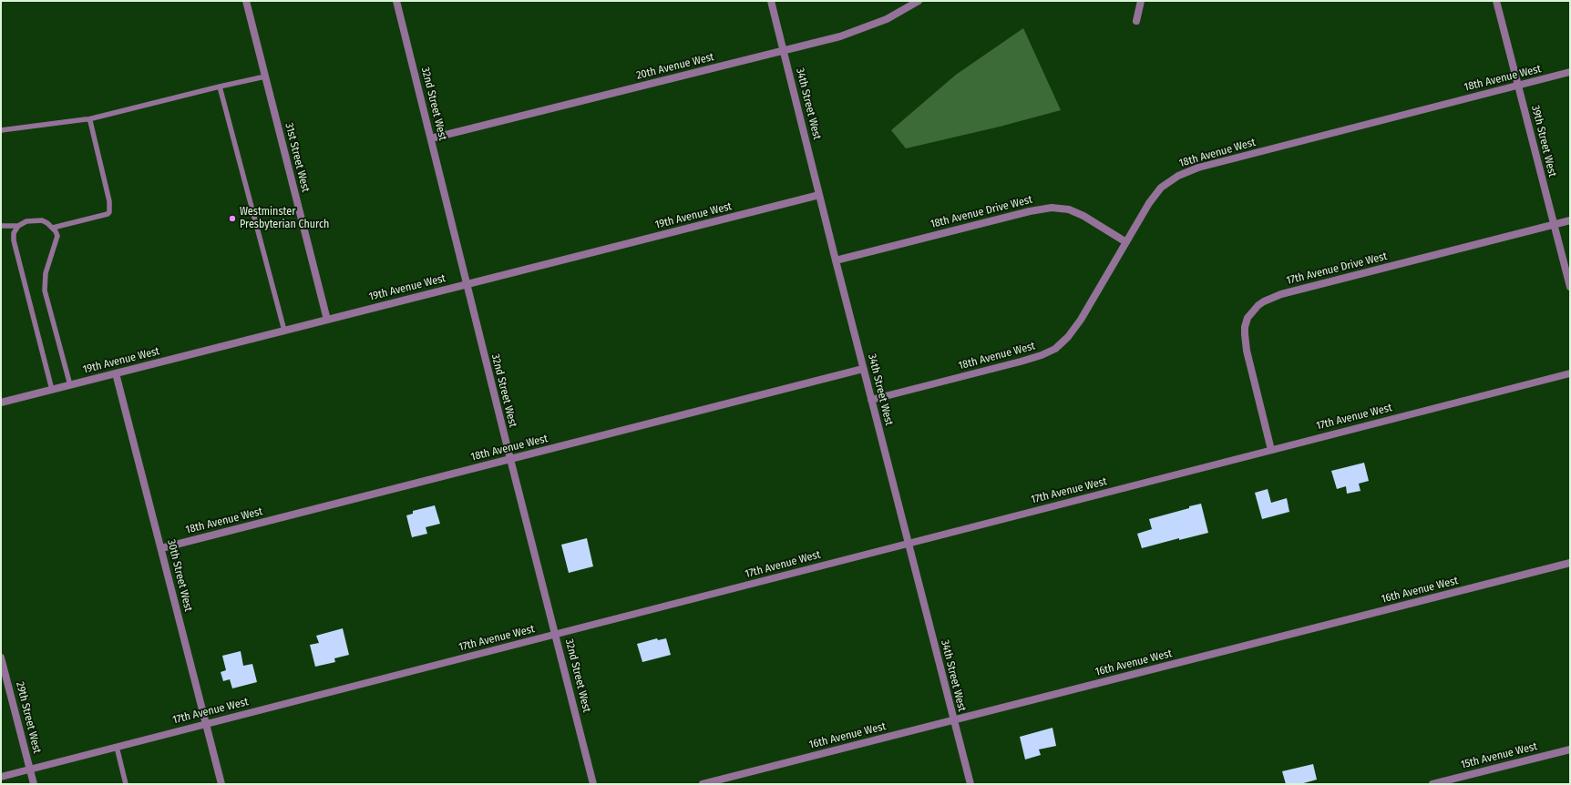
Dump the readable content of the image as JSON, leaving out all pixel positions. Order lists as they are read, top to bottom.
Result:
{
  "streets": {
    "street": [
      "20th Avenue West",
      "18th Avenue West",
      "32nd Street West",
      "34th Street West",
      "39th Street West",
      "31st Street West",
      "18th Avenue Drive West",
      "19th Avenue West",
      "17th Avenue Drive West",
      "17th Avenue West",
      "30th Street West",
      "16th Avenue West",
      "29th Street West",
      "15th Avenue West"
    ]
  },
  "crossings": [
    ["20th Avenue West", "32nd Street West"],
    ["20th Avenue West", "34th Street West"],
    ["18th Avenue West", "32nd Street West"],
    ["18th Avenue West", "34th Street West"],
    ["18th Avenue West", "39th Street West"],
    ["18th Avenue West", "18th Avenue Drive West"],
    ["18th Avenue West", "30th Street West"],
    ["32nd Street West", "19th Avenue West"],
    ["32nd Street West", "17th Avenue West"],
    ["34th Street West", "18th Avenue Drive West"],
    ["34th Street West", "19th Avenue West"],
    ["34th Street West", "17th Avenue West"],
    ["34th Street West", "16th Avenue West"],
    ["39th Street West", "17th Avenue Drive West"],
    ["31st Street West", "19th Avenue West"],
    ["19th Avenue West", "30th Street West"],
    ["17th Avenue Drive West", "17th Avenue West"],
    ["17th Avenue West", "30th Street West"],
    ["17th Avenue West", "29th Street West"]
  ],
  "places": ["Westminster Presbyterian Church"]
}
